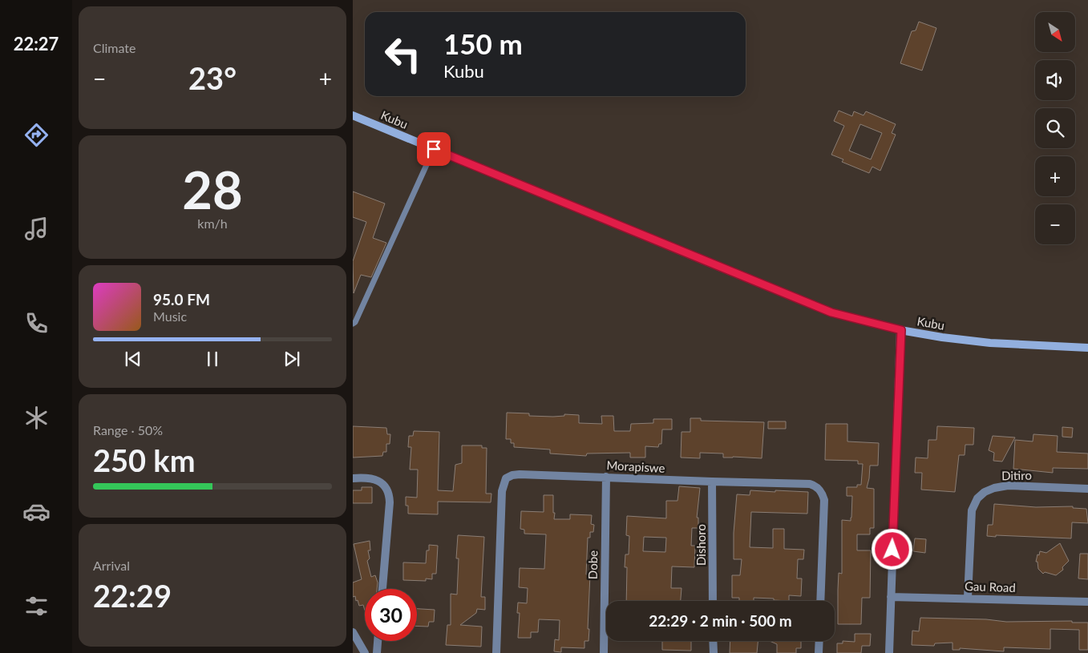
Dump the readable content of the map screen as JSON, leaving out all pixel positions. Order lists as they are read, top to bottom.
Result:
{
  "streets": {
    "main road": ["Kubu"],
    "street": [
      "Morapiswe",
      "Ditiro",
      "Dishoro",
      "Dobe",
      "Gau Road"
    ]
  },
  "crossings": [
    ["Morapiswe", "Dishoro"],
    ["Morapiswe", "Dobe"],
    ["Ditiro", "Gau Road"]
  ],
  "north": "bottom right",
  "page": {
    "tabs": "22:27",
    "tile": [
      "Climate",
      ["28", "km/h"],
      ["Range · 50%", "250 km"],
      ["Arrival", "22:29"]
    ],
    "map_buttons": ["+", "−"],
    "turn": ["150 m", "Kubu"],
    "heat": ["−", "23°", "+"],
    "song": ["95.0 FM", "Music"],
    "limit": "30",
    "trip": "22:29 · 2 min · 500 m"
  }
}
